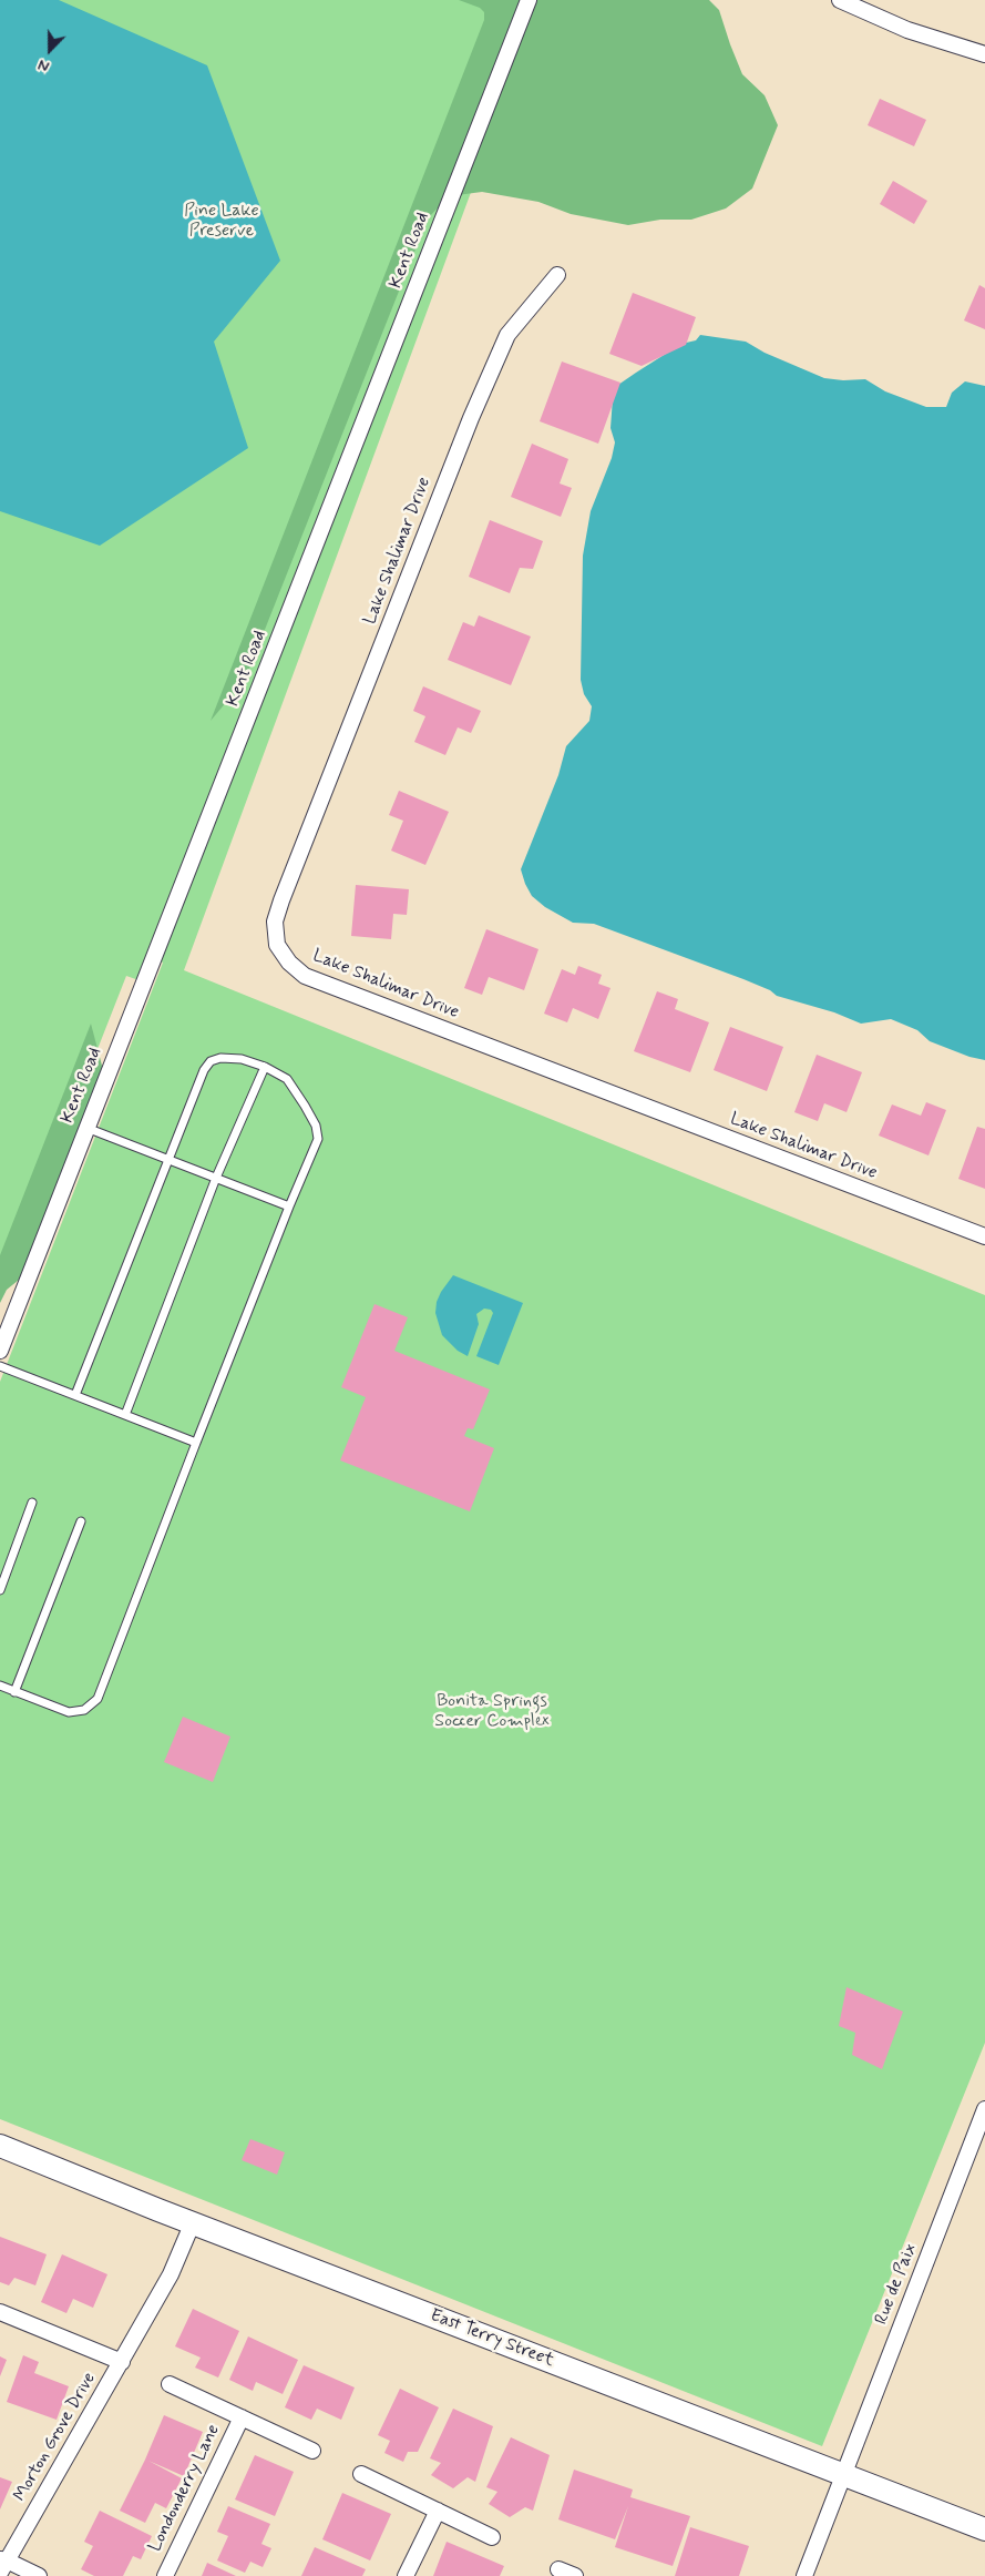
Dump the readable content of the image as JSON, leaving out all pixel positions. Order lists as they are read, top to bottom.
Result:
{
  "streets": {
    "street": [
      "Kent Road",
      "Lake Shalimar Drive",
      "Rue de Paix",
      "East Terry Street",
      "Morton Grove Drive",
      "Londonderry Lane"
    ]
  },
  "crossings": [
    ["Rue de Paix", "East Terry Street"],
    ["East Terry Street", "Morton Grove Drive"]
  ],
  "parks": ["Pine Lake Preserve", "Bonita Springs Soccer Complex"],
  "north": "bottom"
}
